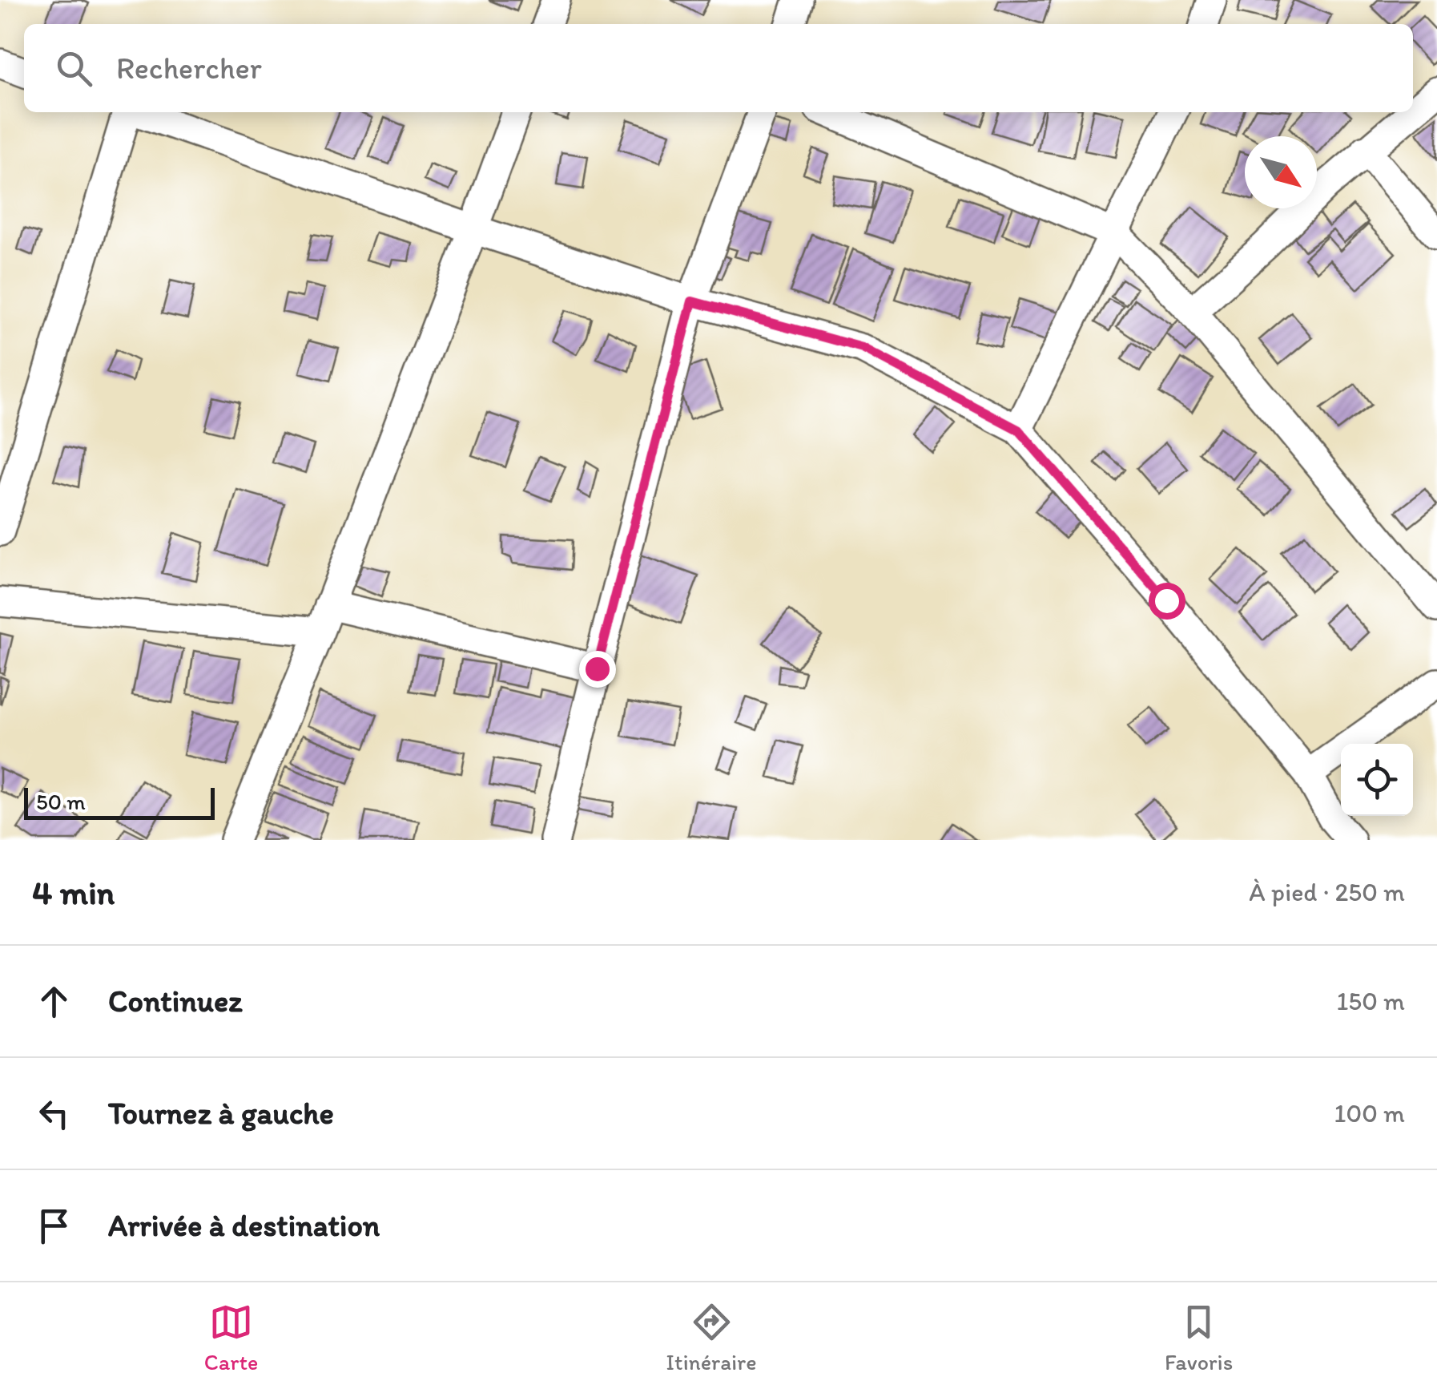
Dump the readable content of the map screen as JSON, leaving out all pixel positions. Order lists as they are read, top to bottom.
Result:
{
  "scale_bar": "50 m",
  "north": "bottom right",
  "page": {
    "search": "Rechercher",
    "scale": "50 m",
    "heading": ["4 min", "À pied · 250 m"],
    "list": [
      ["Continuez", "150 m"],
      ["Tournez à gauche", "100 m"],
      "Arrivée à destination"
    ],
    "nav": ["Carte", "Itinéraire", "Favoris"]
  }
}
